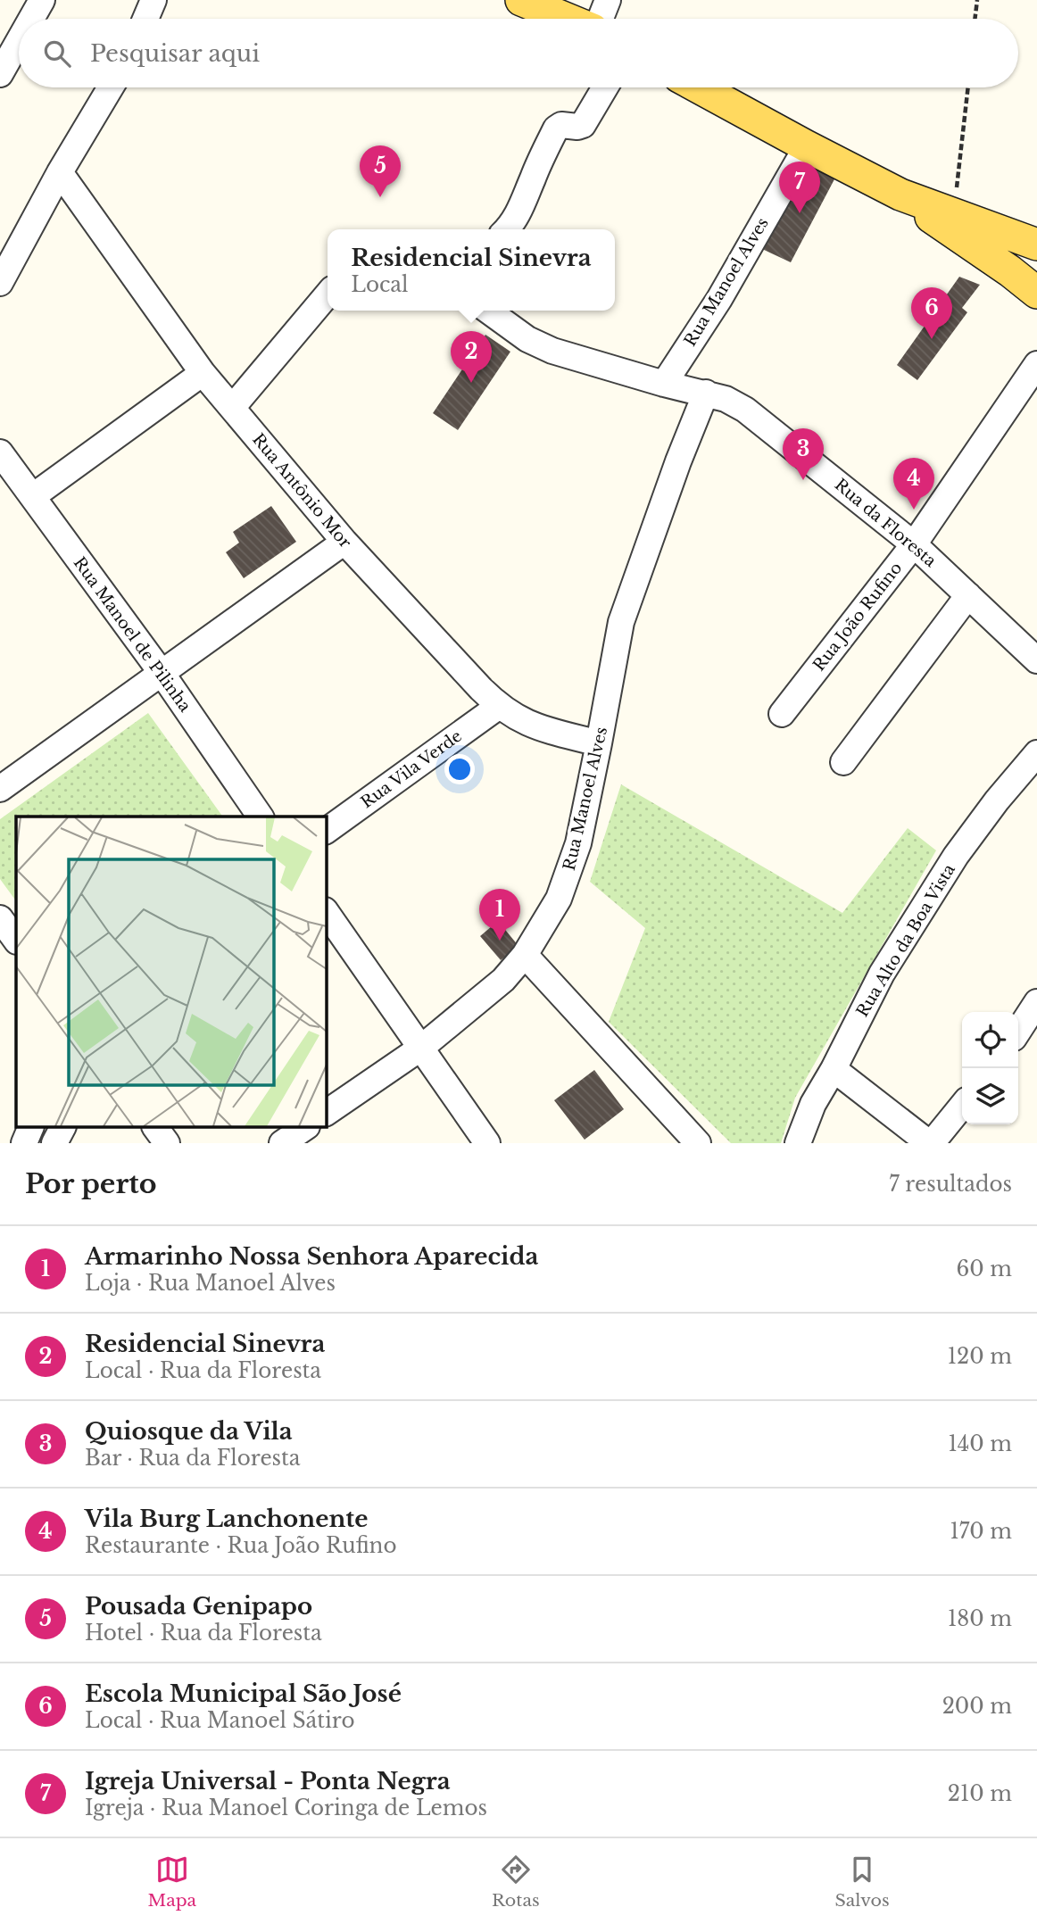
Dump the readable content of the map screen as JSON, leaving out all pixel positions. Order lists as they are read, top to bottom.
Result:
{
  "streets": {
    "street": [
      "Rua Manoel Alves",
      "Rua Antônio Mor",
      "Rua da Floresta",
      "Rua João Rufino",
      "Rua Manoel de Pilinha",
      "Rua Vila Verde",
      "Rua Alto da Boa Vista"
    ]
  },
  "crossings": [
    ["Rua Manoel Alves", "Rua Antônio Mor"],
    ["Rua Manoel Alves", "Rua da Floresta"],
    ["Rua Antônio Mor", "Rua Vila Verde"],
    ["Rua da Floresta", "Rua João Rufino"]
  ],
  "page": {
    "search": "Pesquisar aqui",
    "pins": [
      "5",
      "7",
      "6",
      "2",
      "3",
      "4",
      "1"
    ],
    "popup": ["Residencial Sinevra", "Local"],
    "heading": ["Por perto", "7 resultados"],
    "list": [
      {
        "mark": "1",
        "name": "Armarinho Nossa Senhora Aparecida",
        "note": "Loja · Rua Manoel Alves",
        "value": "60 m"
      },
      {
        "mark": "2",
        "name": "Residencial Sinevra",
        "note": "Local · Rua da Floresta",
        "value": "120 m"
      },
      {
        "mark": "3",
        "name": "Quiosque da Vila",
        "note": "Bar · Rua da Floresta",
        "value": "140 m"
      },
      {
        "mark": "4",
        "name": "Vila Burg Lanchonente",
        "note": "Restaurante · Rua João Rufino",
        "value": "170 m"
      },
      {
        "mark": "5",
        "name": "Pousada Genipapo",
        "note": "Hotel · Rua da Floresta",
        "value": "180 m"
      },
      {
        "mark": "6",
        "name": "Escola Municipal São José",
        "note": "Local · Rua Manoel Sátiro",
        "value": "200 m"
      },
      {
        "mark": "7",
        "name": "Igreja Universal - Ponta Negra",
        "note": "Igreja · Rua Manoel Coringa de Lemos",
        "value": "210 m"
      }
    ],
    "nav": ["Mapa", "Rotas", "Salvos"]
  }
}
